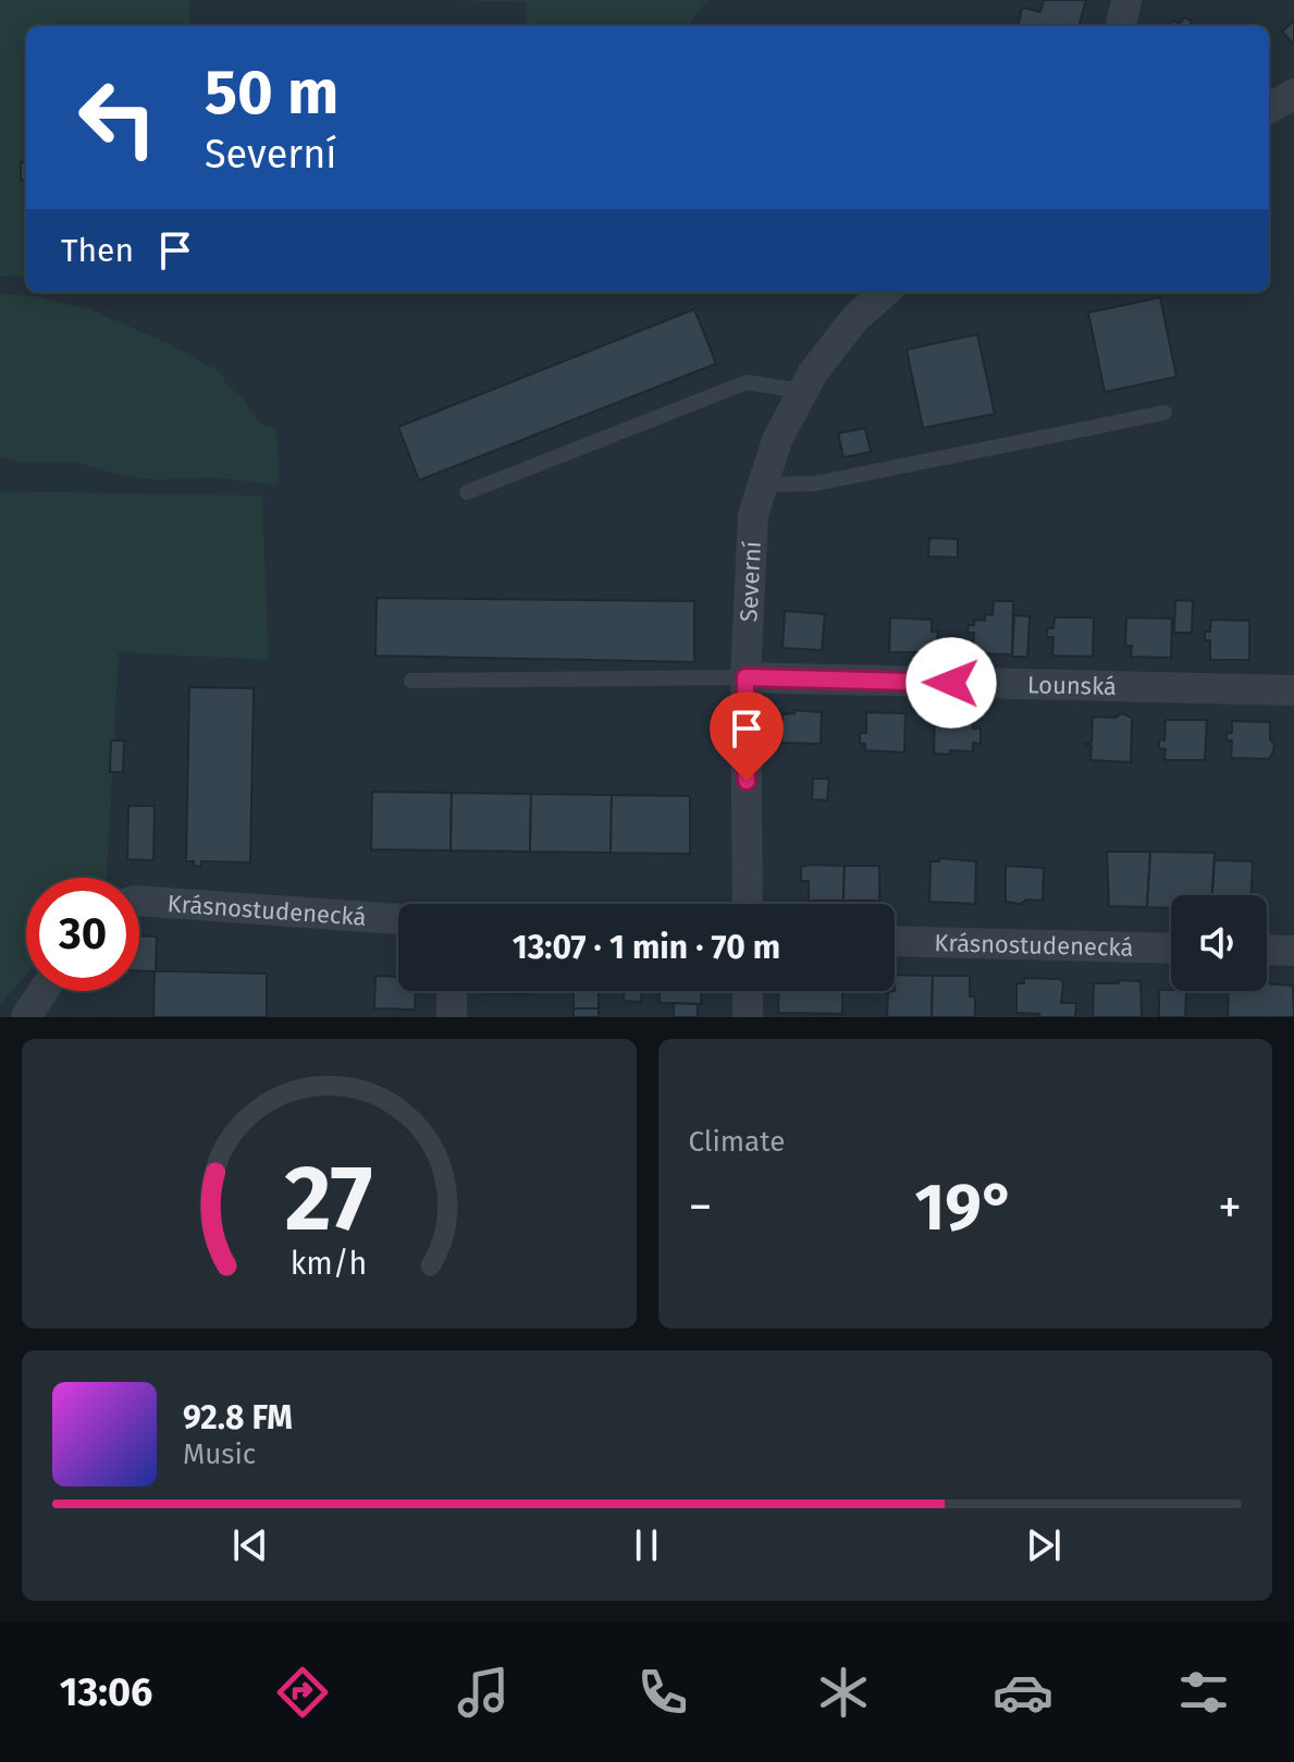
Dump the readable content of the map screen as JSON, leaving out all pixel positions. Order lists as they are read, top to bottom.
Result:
{
  "streets": {
    "street": ["Severní", "Lounská", "Krásnostudenecká"]
  },
  "crossings": [
    ["Severní", "Lounská"]
  ],
  "page": {
    "turn": ["50 m", "Severní"],
    "then": "Then",
    "limit": "30",
    "trip": "13:07 · 1 min · 70 m",
    "tile": "Climate",
    "heat": ["−", "19°", "+"],
    "song": ["92.8 FM", "Music"],
    "tabs": "13:06",
    "gauge": ["27", "km/h"]
  }
}
